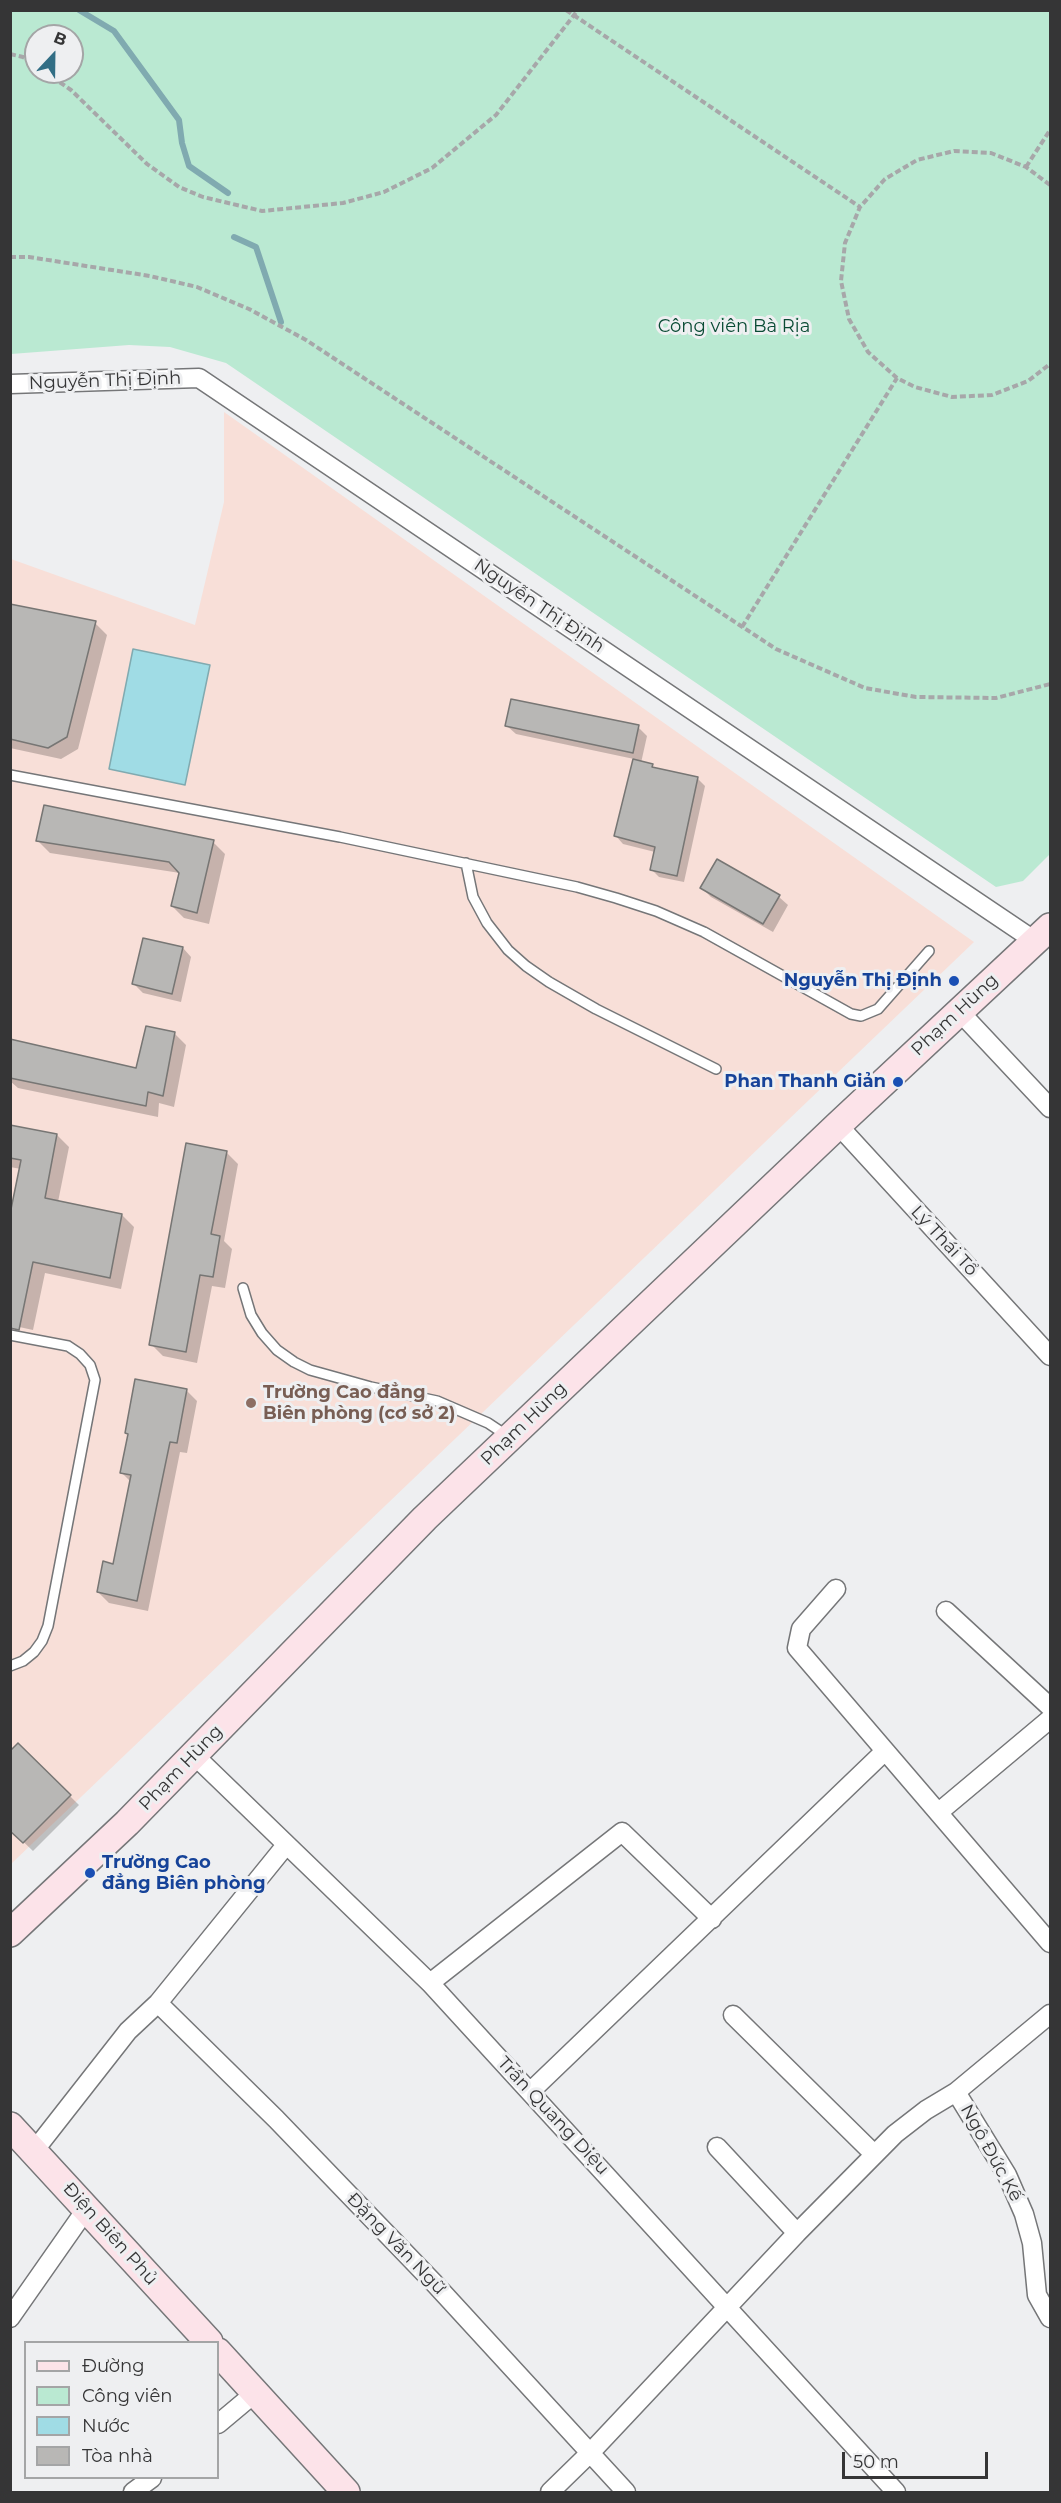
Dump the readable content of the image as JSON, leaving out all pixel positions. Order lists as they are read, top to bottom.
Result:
{
  "streets": {
    "street": [
      "Nguyễn Thị Định",
      "Phạm Hùng",
      "Lý Thái Tổ",
      "Trần Quang Diệu",
      "Ngô Đức Kế",
      "Điện Biên Phủ",
      "Đặng Văn Ngữ"
    ]
  },
  "crossings": [
    ["Nguyễn Thị Định", "Phạm Hùng"],
    ["Phạm Hùng", "Lý Thái Tổ"],
    ["Phạm Hùng", "Trần Quang Diệu"]
  ],
  "parks": ["Công viên Bà Rịa"],
  "places": [
    "Nguyễn Thị Định",
    "Phan Thanh Giản",
    "Trường Cao đẳng Biên phòng (cơ sở 2)",
    "Trường Cao đẳng Biên phòng"
  ],
  "legend": [
    "Đường",
    "Công viên",
    "Nước",
    "Tòa nhà"
  ],
  "scale_bar": "50 m",
  "north": "top"
}
